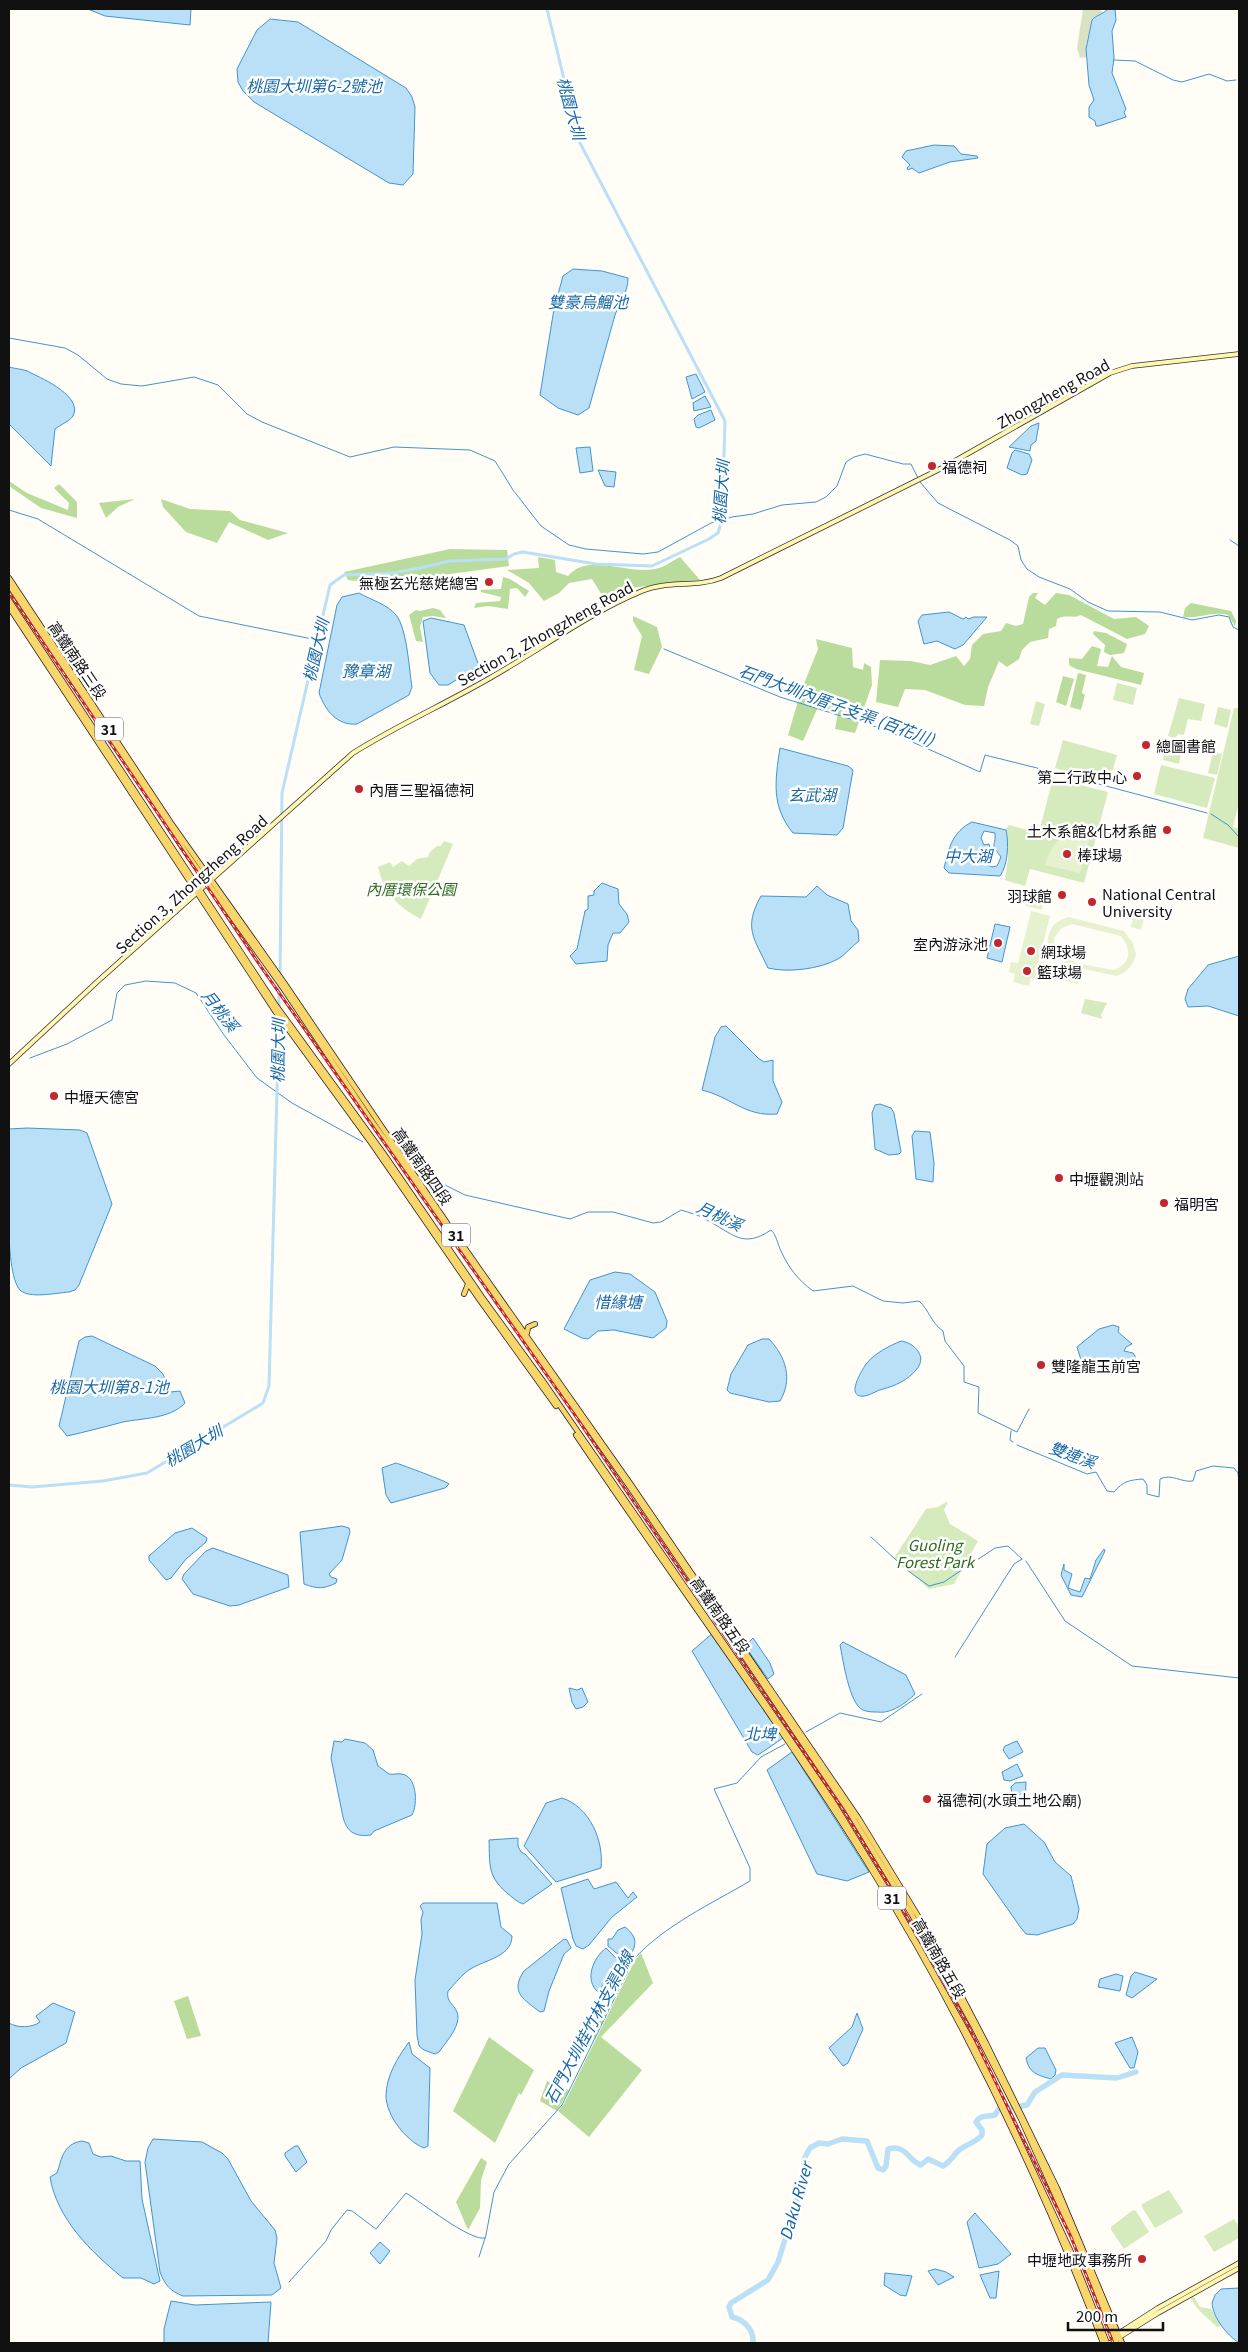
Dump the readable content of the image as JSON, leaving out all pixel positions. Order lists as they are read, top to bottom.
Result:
{
  "streets": {
    "main road": [
      "Zhongzheng Road",
      "Section 2, Zhongzheng Road",
      "高鐵南路三段",
      "31",
      "Section 3, Zhongzheng Road",
      "高鐵南路四段",
      "高鐵南路五段"
    ]
  },
  "crossings": [
    ["Zhongzheng Road", "Section 2, Zhongzheng Road"],
    ["Section 2, Zhongzheng Road", "Section 3, Zhongzheng Road"],
    ["高鐵南路三段", "Section 3, Zhongzheng Road"],
    ["高鐵南路三段", "高鐵南路四段"],
    ["31", "高鐵南路五段"],
    ["Section 3, Zhongzheng Road", "高鐵南路四段"],
    ["高鐵南路四段", "高鐵南路五段"]
  ],
  "water": [
    "桃園大圳第6-2號池",
    "桃園大圳",
    "雙豪烏鰡池",
    "豫章湖",
    "石門大圳內厝子支渠 (百花川)",
    "玄武湖",
    "中大湖",
    "月桃溪",
    "惜緣塘",
    "桃園大圳第8-1池",
    "雙連溪",
    "北埤",
    "石門大圳桂竹林支渠B線",
    "Daku River"
  ],
  "parks": ["內厝環保公園", "Guoling Forest Park"],
  "places": [
    "福德祠",
    "無極玄光慈姥總宮",
    "總圖書館",
    "第二行政中心",
    "內厝三聖福德祠",
    "土木系館&化材系館",
    "棒球場",
    "羽球館",
    "National Central University",
    "室內游泳池",
    "網球場",
    "籃球場",
    "中壢天德宮",
    "中壢觀測站",
    "福明宮",
    "雙隆龍玉前宮",
    "福德祠(水頭土地公廟)",
    "中壢地政事務所"
  ],
  "scale_bar": "200 m"
}
